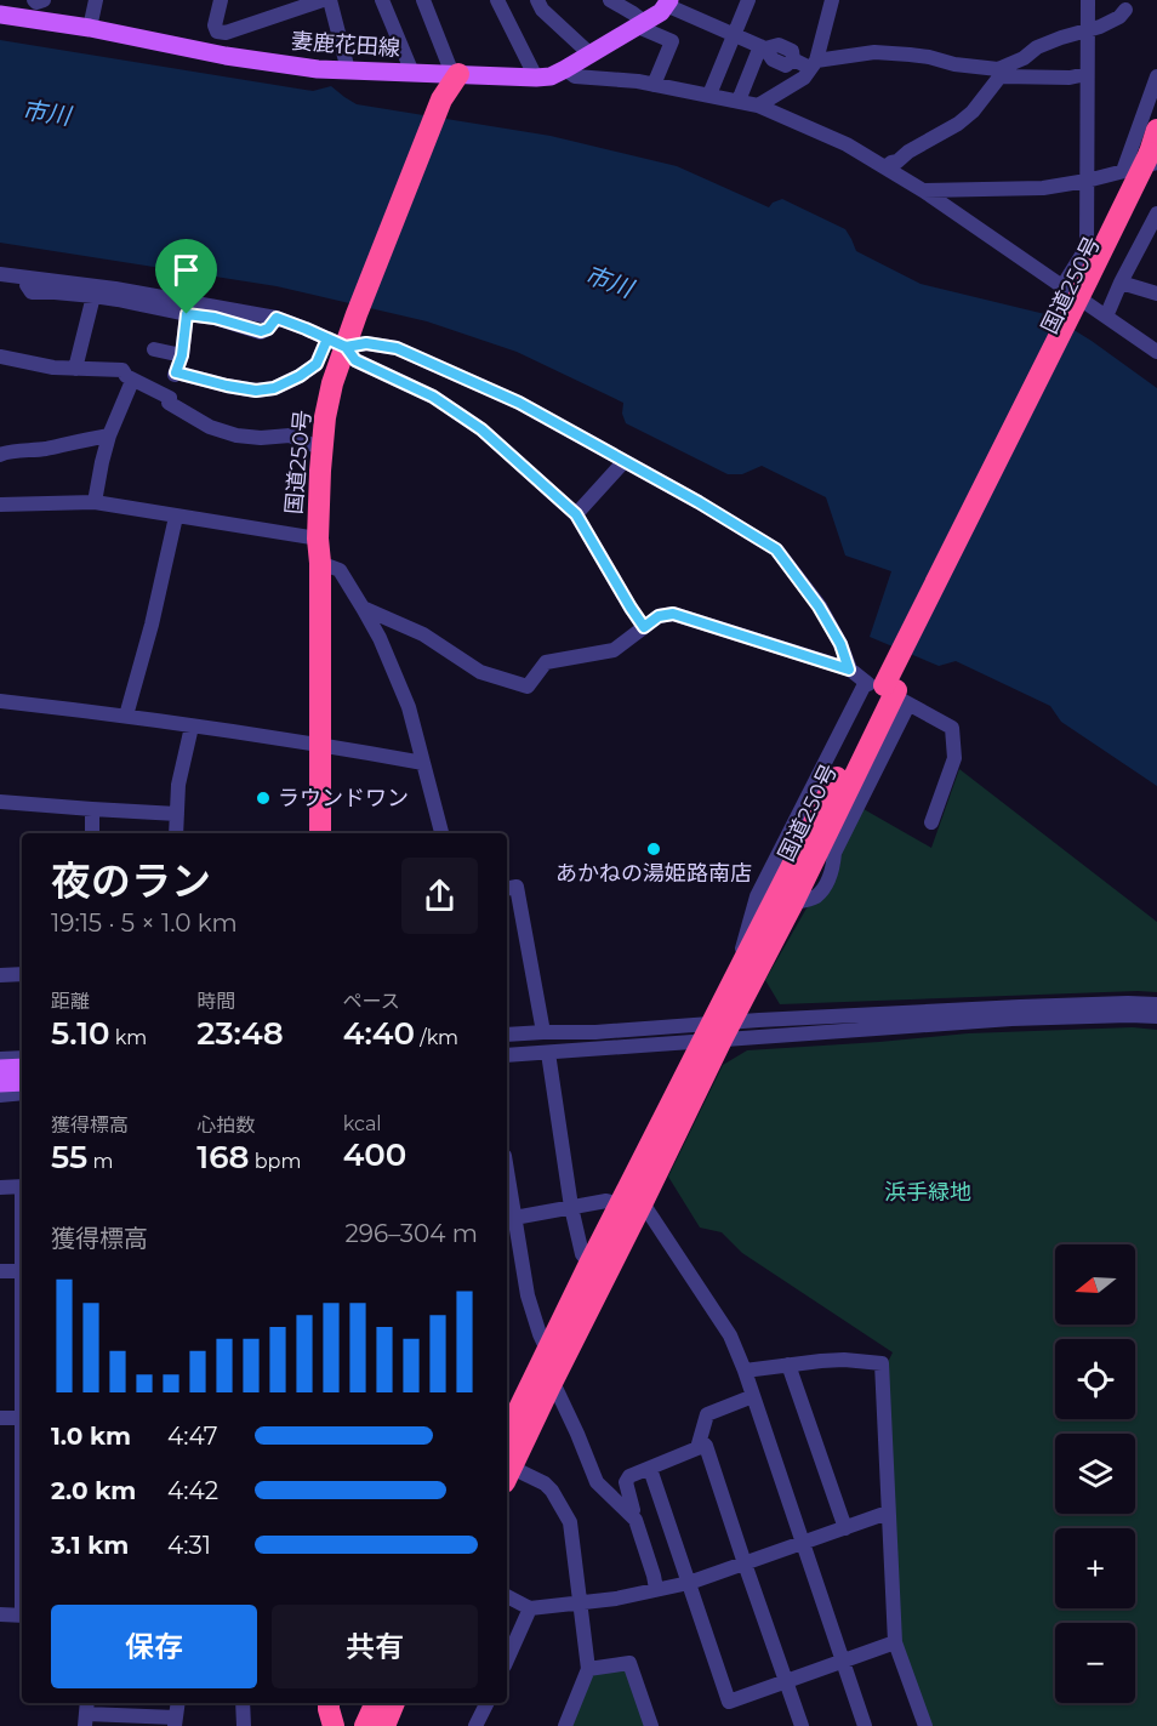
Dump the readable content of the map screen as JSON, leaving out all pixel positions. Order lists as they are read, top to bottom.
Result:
{
  "streets": {
    "highway": ["国道250号"],
    "main road": ["妻鹿花田線"]
  },
  "crossings": [
    ["妻鹿花田線", "国道250号"]
  ],
  "water": ["市川"],
  "parks": ["浜手緑地"],
  "places": ["ラウンドワン", "あかねの湯姫路南店"],
  "north": "left",
  "page": {
    "heading": ["夜のラン", "19:15 · 5 × 1.0 km"],
    "stats": [
      ["距離", "5.10 km"],
      ["時間", "23:48"],
      ["ペース", "4:40 /km"],
      ["獲得標高", "55 m"],
      ["心拍数", "168 bpm"],
      ["kcal", "400"]
    ],
    "chart": ["獲得標高", "296–304 m"],
    "map_buttons": ["+", "−"],
    "list": [
      {
        "name": "1.0 km",
        "note": "4:47"
      },
      {
        "name": "2.0 km",
        "note": "4:42"
      },
      {
        "name": "3.1 km",
        "note": "4:31"
      }
    ],
    "buttons": ["保存", "共有"]
  }
}
